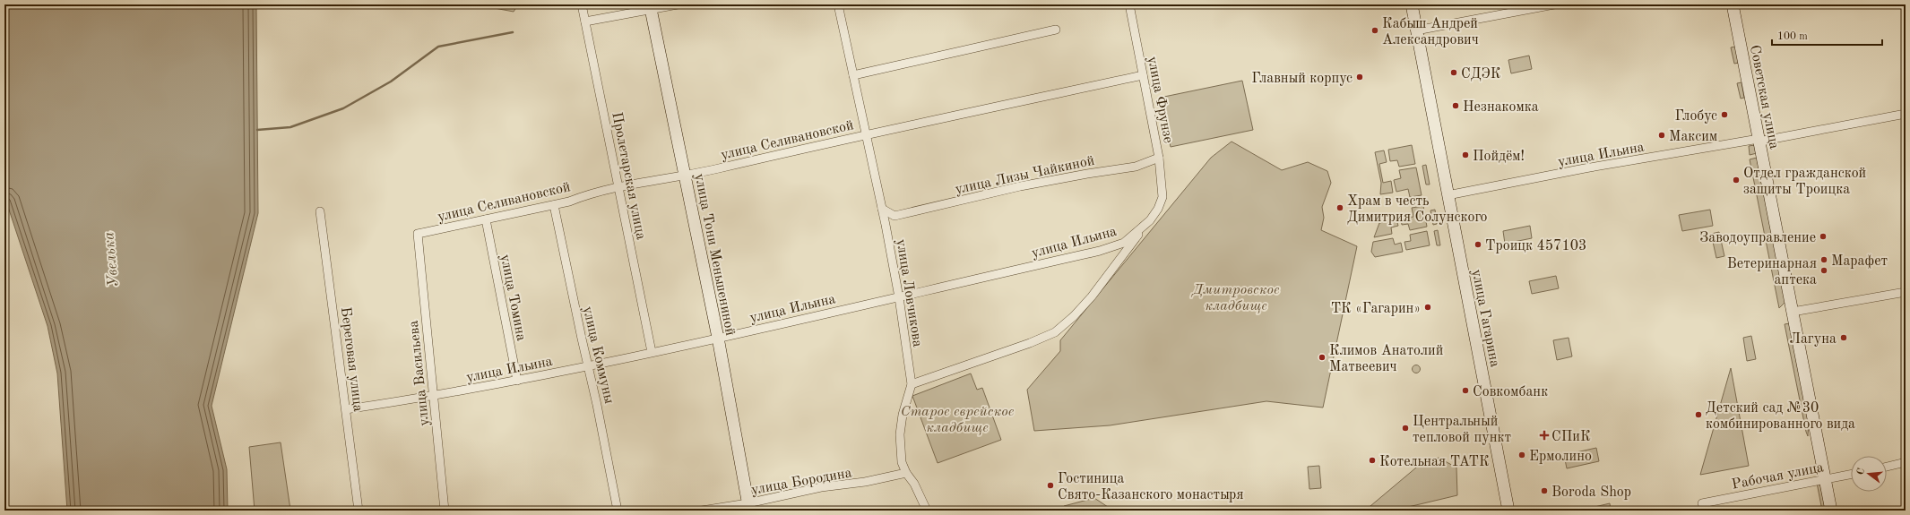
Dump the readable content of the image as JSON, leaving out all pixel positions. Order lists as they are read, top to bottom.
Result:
{
  "streets": {
    "street": [
      "Советская улица",
      "улица Фрунзе",
      "улица Селивановской",
      "улица Ильина",
      "улица Лизы Чайкиной",
      "Пролетарская улица",
      "улица Тони Меньшениной",
      "улица Ловчикова",
      "улица Томина",
      "улица Гагарина",
      "улица Коммуны",
      "Береговая улица",
      "улица Васильева",
      "Рабочая улица",
      "улица Бородина"
    ]
  },
  "crossings": [
    ["Советская улица", "улица Ильина"],
    ["Советская улица", "Рабочая улица"],
    ["улица Фрунзе", "улица Селивановской"],
    ["улица Фрунзе", "улица Ильина"],
    ["улица Фрунзе", "улица Лизы Чайкиной"],
    ["улица Селивановской", "Пролетарская улица"],
    ["улица Селивановской", "улица Тони Меньшениной"],
    ["улица Селивановской", "улица Ловчикова"],
    ["улица Селивановской", "улица Томина"],
    ["улица Селивановской", "улица Коммуны"],
    ["улица Селивановской", "улица Васильева"],
    ["улица Ильина", "Пролетарская улица"],
    ["улица Ильина", "улица Тони Меньшениной"],
    ["улица Ильина", "улица Ловчикова"],
    ["улица Ильина", "улица Томина"],
    ["улица Ильина", "улица Гагарина"],
    ["улица Ильина", "улица Коммуны"],
    ["улица Ильина", "Береговая улица"],
    ["улица Ильина", "улица Васильева"],
    ["улица Тони Меньшениной", "улица Бородина"],
    ["улица Ловчикова", "улица Бородина"]
  ],
  "water": ["Увелька"],
  "parks": ["Дмитровское кладбище", "Старое еврейское кладбище"],
  "places": {
    "other": [
      "Кабыш Андрей Александрович",
      "СДЭК",
      "Главный корпус",
      "Незнакомка",
      "Глобус",
      "Максим",
      "Пойдём!",
      "Отдел гражданской защиты Троицка",
      "Храм в честь Димитрия Солунского",
      "Заводоуправление",
      "Троицк 457103",
      "Марафет",
      "Ветеринарная аптека",
      "ТК «Гагарин»",
      "Лагуна",
      "Климов Анатолий Матвеевич",
      "Совкомбанк",
      "Детский сад №30 комбинированного вида",
      "Центральный тепловой пункт",
      "Ермолино",
      "Котельная ТАТК",
      "Гостиница Свято-Казанского монастыря",
      "Boroda Shop"
    ],
    "health": ["СПиК"]
  },
  "scale_bar": "100 m",
  "north": "left"
}
